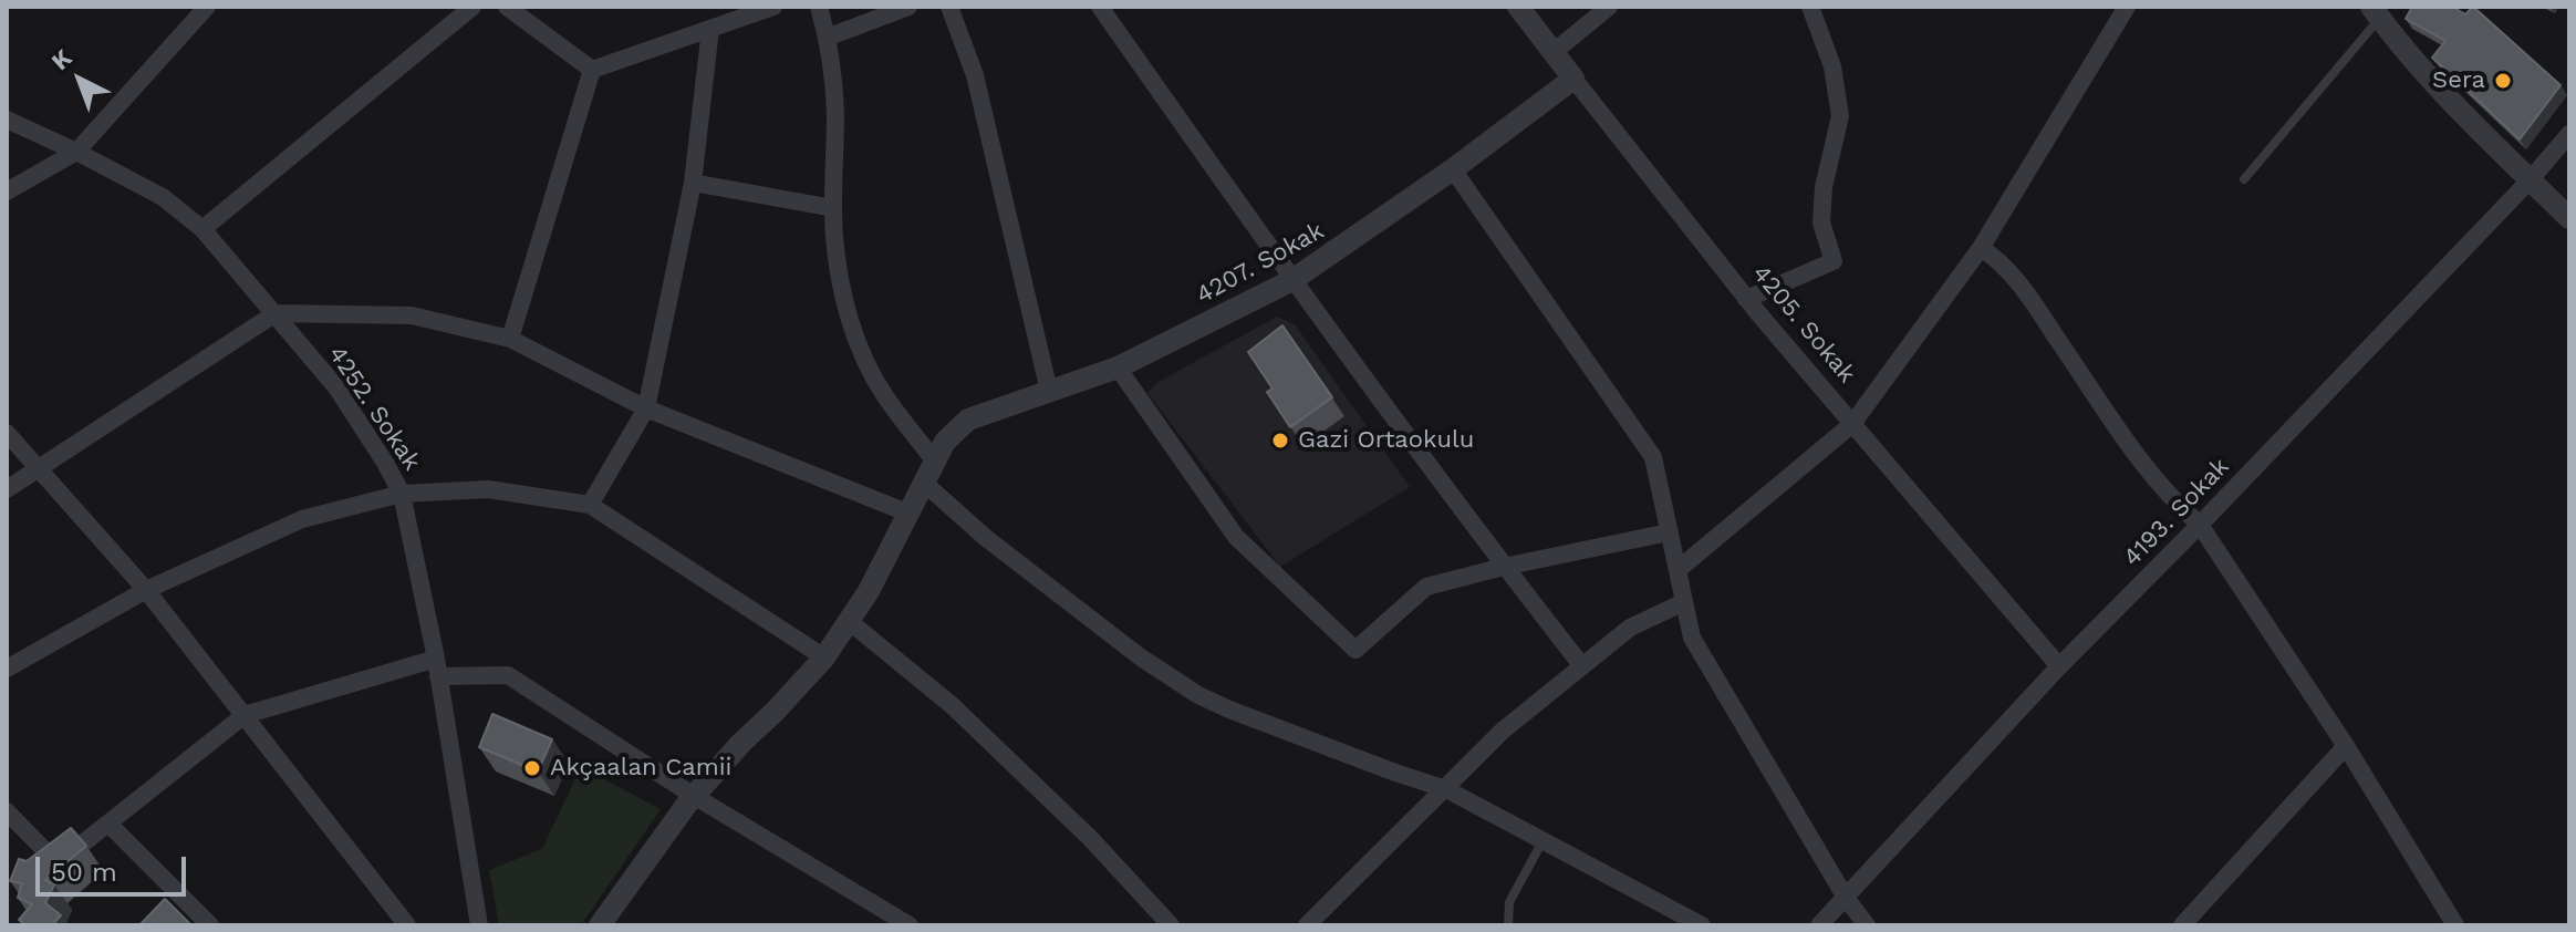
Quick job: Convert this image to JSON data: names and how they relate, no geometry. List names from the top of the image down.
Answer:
{
  "streets": {
    "street": [
      "4207. Sokak",
      "4205. Sokak",
      "4252. Sokak",
      "4193. Sokak"
    ]
  },
  "crossings": [
    ["4207. Sokak", "4205. Sokak"],
    ["4205. Sokak", "4193. Sokak"]
  ],
  "places": ["Sera", "Gazi Ortaokulu", "Akçaalan Camii"],
  "scale_bar": "50 m",
  "north": "top left"
}
